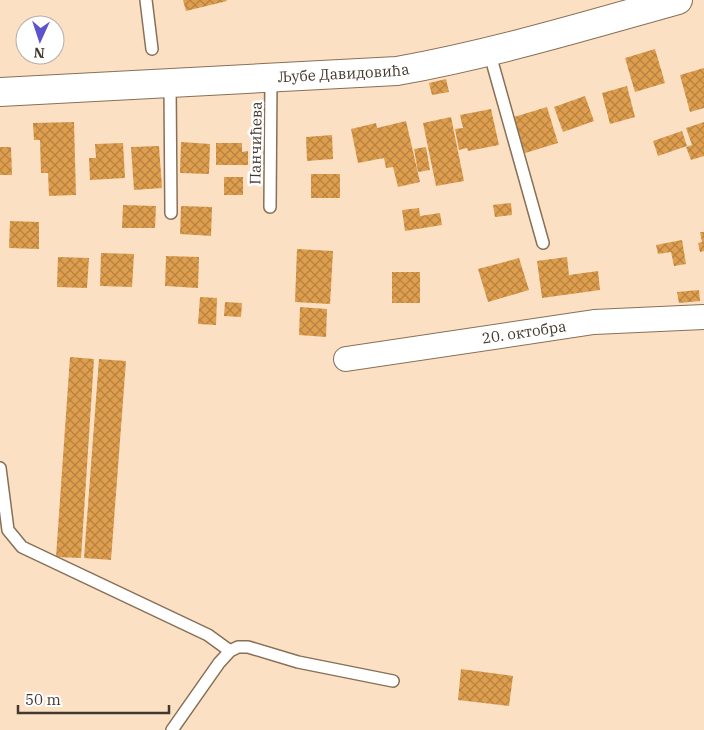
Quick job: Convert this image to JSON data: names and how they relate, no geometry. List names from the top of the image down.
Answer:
{
  "streets": {
    "main road": ["Љубе Давидовића"],
    "street": ["20. октобра"],
    "lane": ["Панчићева"]
  },
  "crossings": [
    ["Љубе Давидовића", "Панчићева"]
  ],
  "scale_bar": "50 m",
  "north": "bottom"
}
